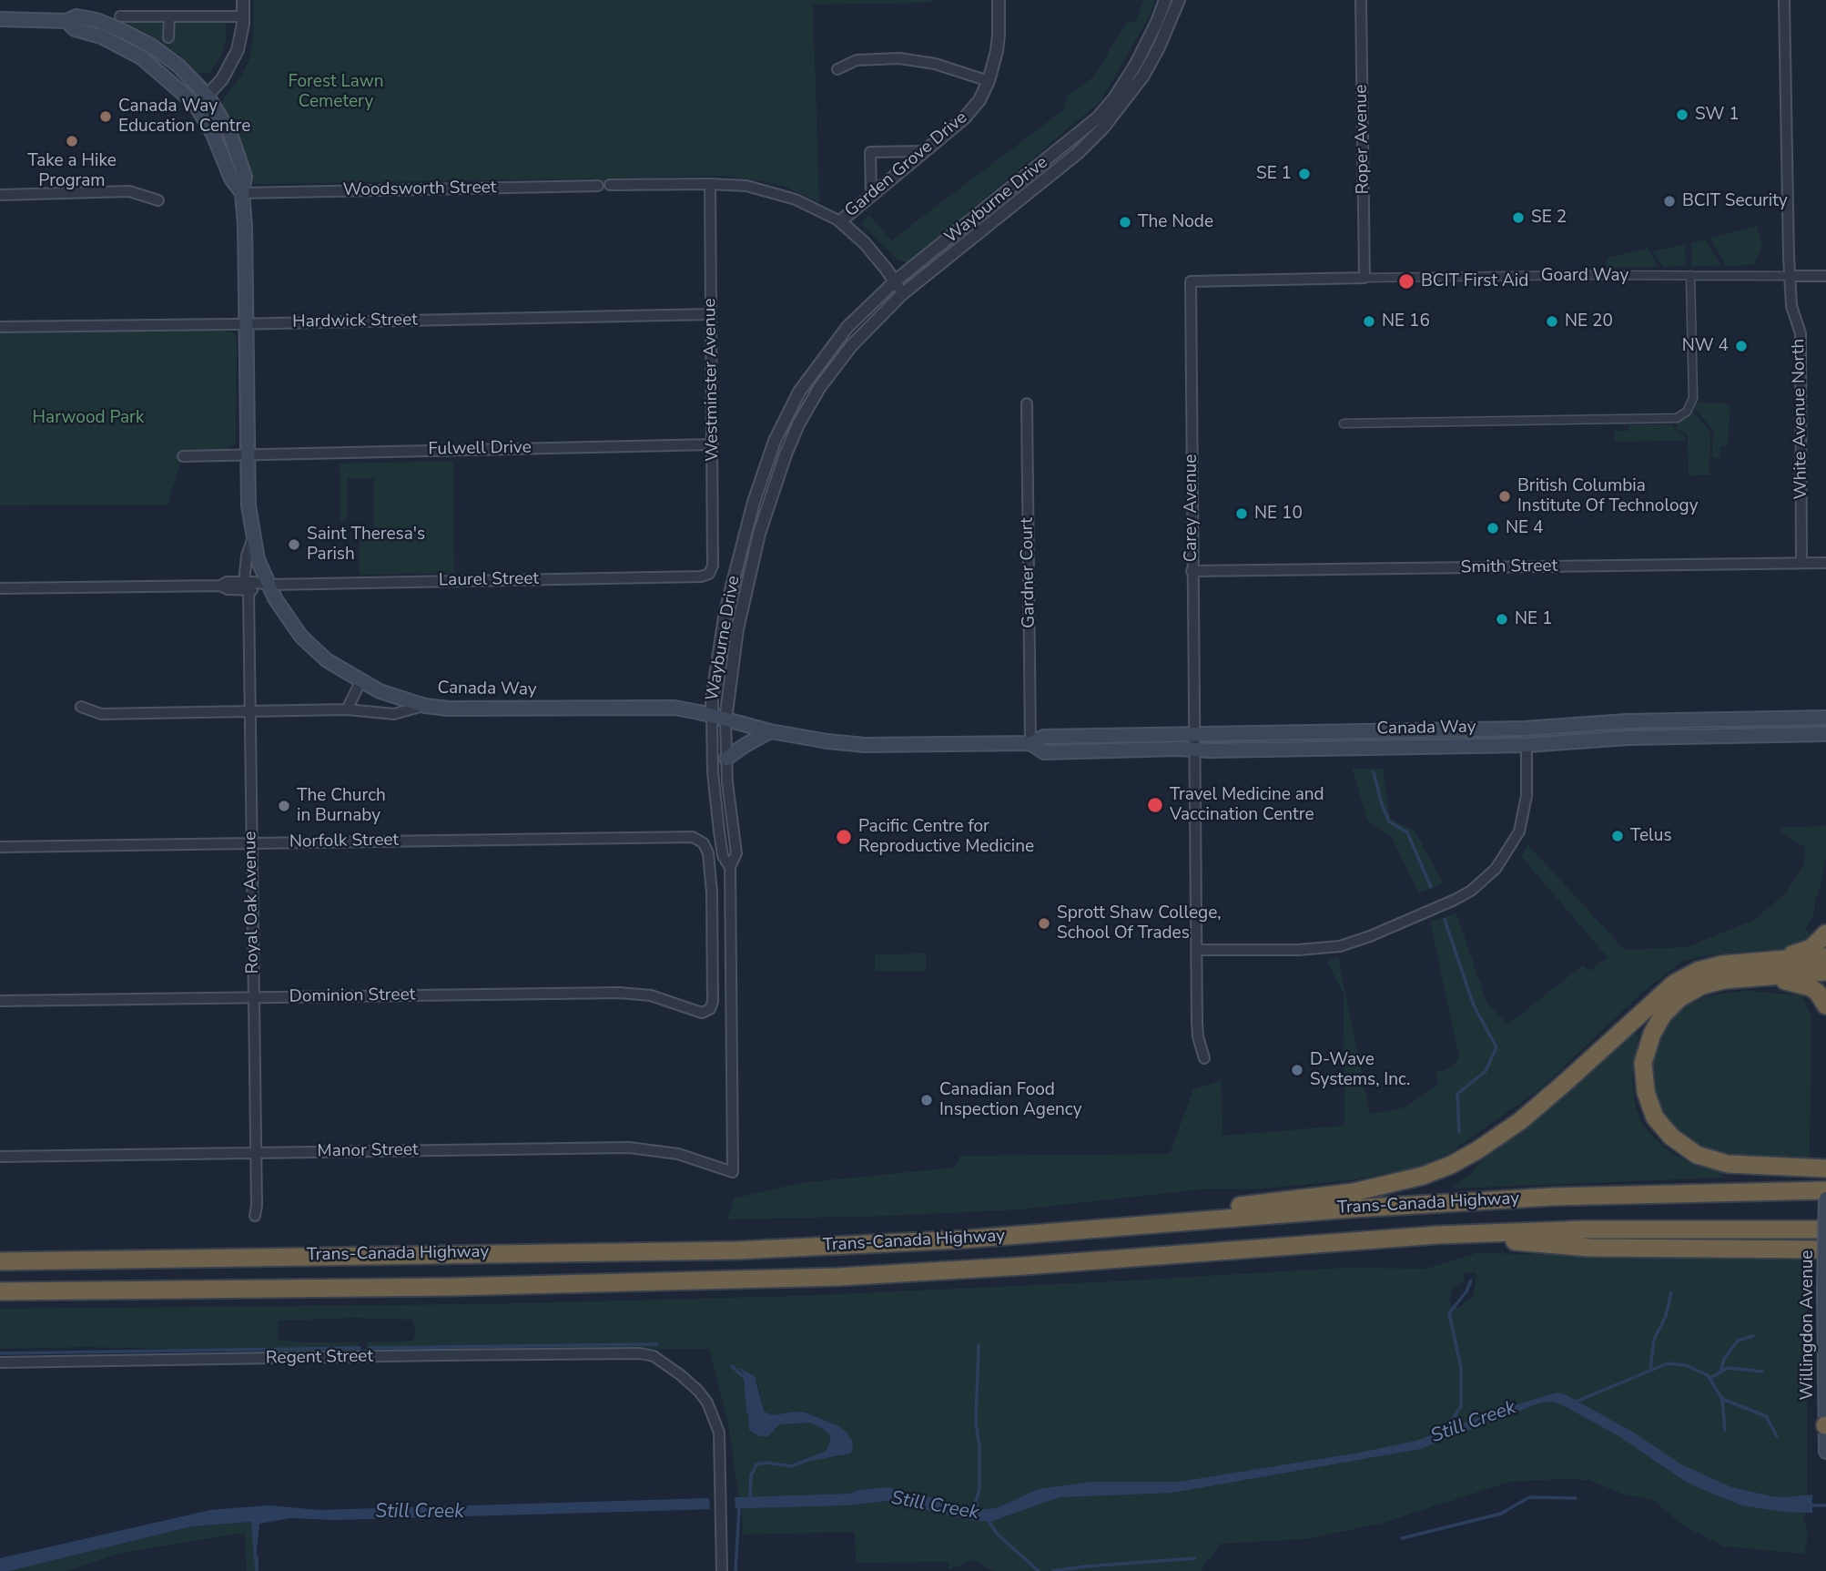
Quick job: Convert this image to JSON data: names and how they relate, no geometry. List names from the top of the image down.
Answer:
{
  "streets": {
    "highway": ["Trans-Canada Highway"],
    "main road": ["Canada Way", "Willingdon Avenue"],
    "street": [
      "Roper Avenue",
      "Garden Grove Drive",
      "Woodsworth Street",
      "Wayburne Drive",
      "Goard Way",
      "Hardwick Street",
      "Westminster Avenue",
      "White Avenue North",
      "Fulwell Drive",
      "Carey Avenue",
      "Smith Street",
      "Gardner Court",
      "Laurel Street",
      "Norfolk Street",
      "Royal Oak Avenue",
      "Dominion Street",
      "Manor Street",
      "Regent Street"
    ]
  },
  "crossings": [
    ["Roper Avenue", "Goard Way"],
    ["Woodsworth Street", "Canada Way"],
    ["Wayburne Drive", "Canada Way"],
    ["Wayburne Drive", "Manor Street"],
    ["Goard Way", "White Avenue North"],
    ["Goard Way", "Carey Avenue"],
    ["Hardwick Street", "Westminster Avenue"],
    ["Hardwick Street", "Canada Way"],
    ["Westminster Avenue", "Fulwell Drive"],
    ["Westminster Avenue", "Laurel Street"],
    ["White Avenue North", "Smith Street"],
    ["Fulwell Drive", "Canada Way"],
    ["Carey Avenue", "Smith Street"],
    ["Carey Avenue", "Canada Way"],
    ["Gardner Court", "Canada Way"],
    ["Laurel Street", "Canada Way"],
    ["Laurel Street", "Royal Oak Avenue"],
    ["Canada Way", "Royal Oak Avenue"],
    ["Norfolk Street", "Royal Oak Avenue"],
    ["Norfolk Street", "Dominion Street"],
    ["Royal Oak Avenue", "Dominion Street"],
    ["Royal Oak Avenue", "Manor Street"]
  ],
  "water": ["Still Creek"],
  "parks": ["Forest Lawn Cemetery", "Harwood Park"],
  "places": [
    "SW 1",
    "Canada Way Education Centre",
    "Take a Hike Program",
    "SE 1",
    "BCIT Security",
    "SE 2",
    "The Node",
    "BCIT First Aid",
    "NE 16",
    "NE 20",
    "NW 4",
    "British Columbia Institute Of Technology",
    "NE 10",
    "NE 4",
    "Saint Theresa's Parish",
    "NE 1",
    "Travel Medicine and Vaccination Centre",
    "The Church in Burnaby",
    "Telus",
    "Pacific Centre for Reproductive Medicine",
    "Sprott Shaw College, School Of Trades",
    "D-Wave Systems, Inc.",
    "Canadian Food Inspection Agency"
  ]
}
